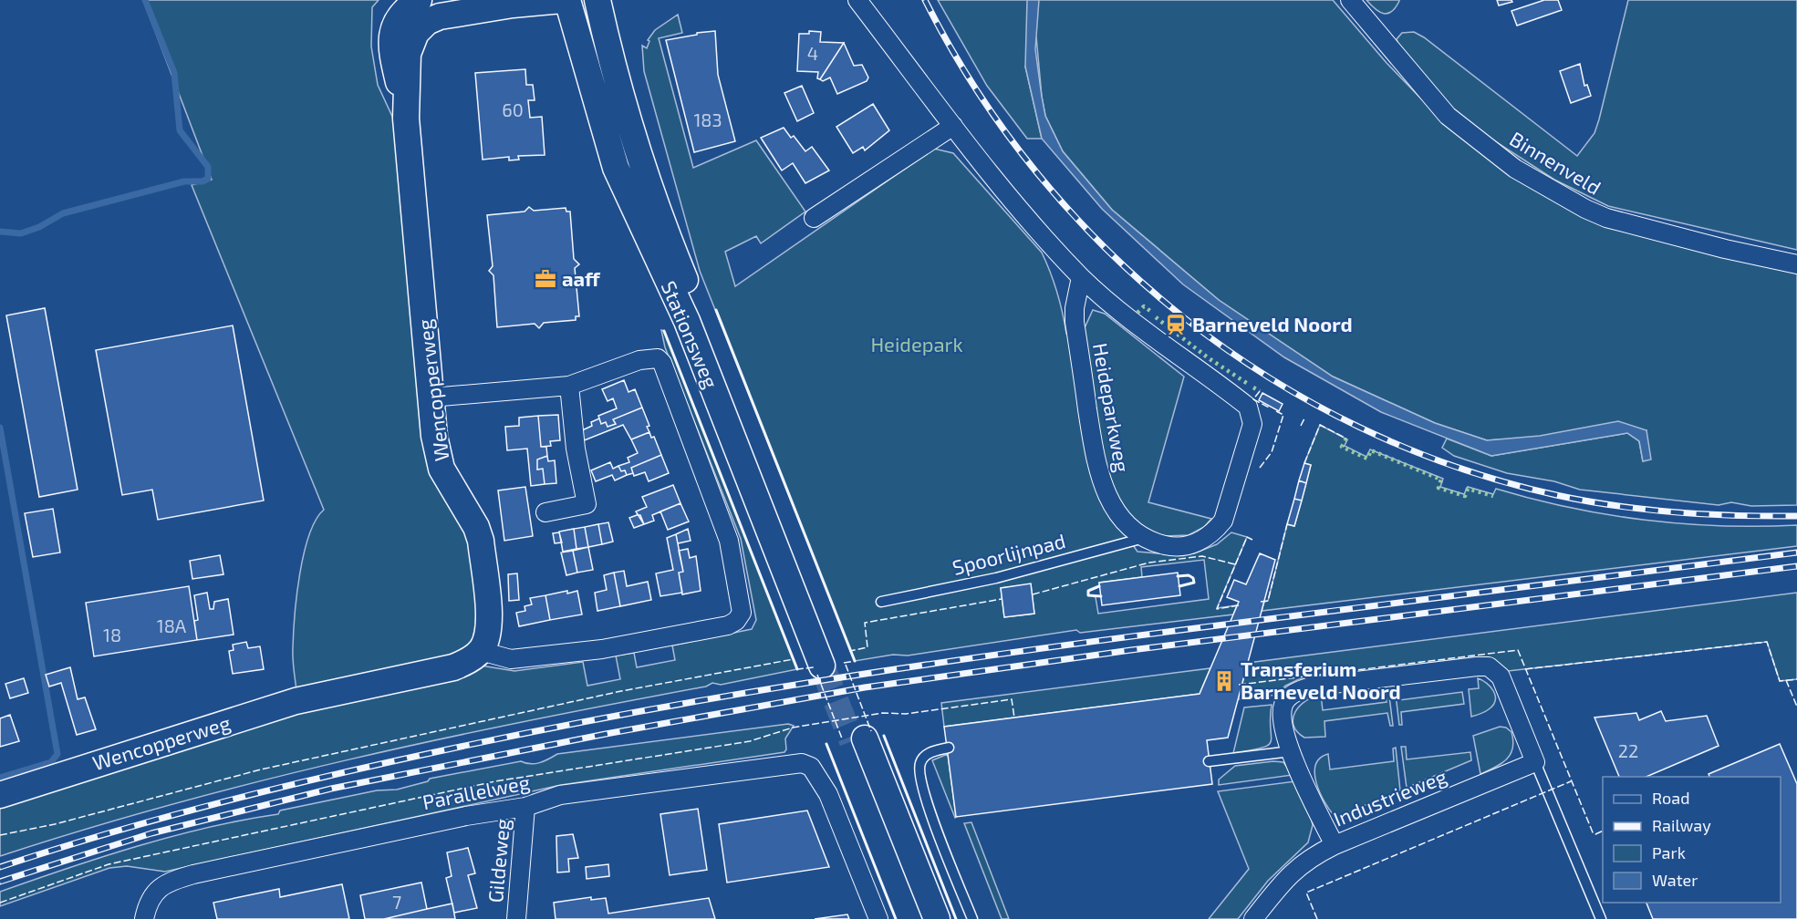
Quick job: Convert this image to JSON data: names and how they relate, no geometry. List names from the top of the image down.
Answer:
{
  "streets": {
    "main road": ["Stationsweg", "Wencopperweg"],
    "street": [
      "Binnenveld",
      "Heideparkweg",
      "Parallelweg",
      "Industrieweg",
      "Gildeweg"
    ],
    "lane": ["Spoorlijnpad"]
  },
  "crossings": [
    ["Stationsweg", "Wencopperweg"],
    ["Heideparkweg", "Spoorlijnpad"],
    ["Parallelweg", "Gildeweg"]
  ],
  "parks": ["Heidepark"],
  "places": {
    "office": ["aaff"],
    "station": ["Barneveld Noord"],
    "building": ["Transferium Barneveld Noord"]
  },
  "house_numbers": [
    "4",
    "60",
    "183",
    "18A",
    "18",
    "22",
    "7"
  ],
  "legend": [
    "Road",
    "Railway",
    "Park",
    "Water"
  ]
}
